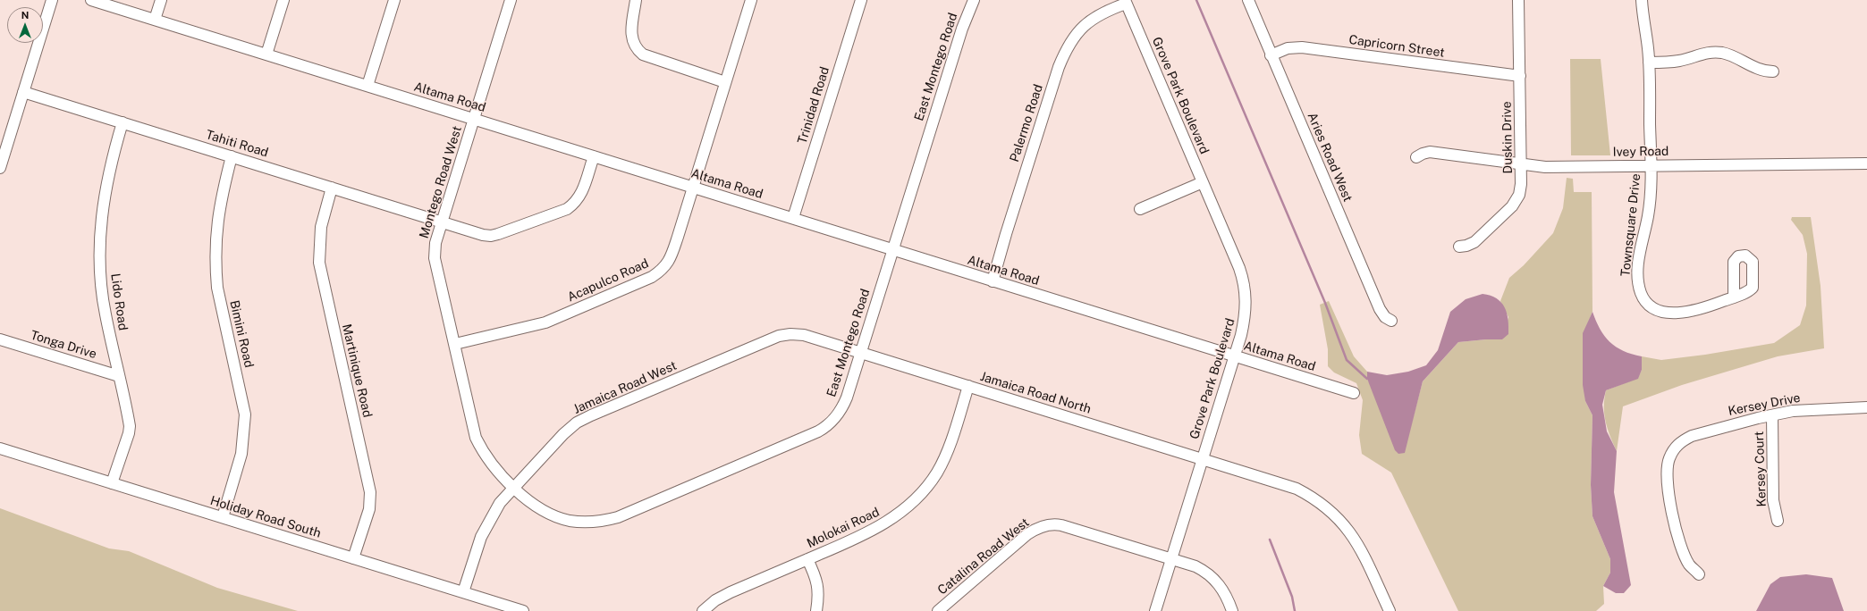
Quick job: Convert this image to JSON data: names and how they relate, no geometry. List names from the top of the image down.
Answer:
{
  "streets": {
    "street": [
      "Capricorn Street",
      "East Montego Road",
      "Grove Park Boulevard",
      "Altama Road",
      "Trinidad Road",
      "Palermo Road",
      "Duskin Drive",
      "Tahiti Road",
      "Ivey Road",
      "Aries Road West",
      "Montego Road West",
      "Townsquare Drive",
      "Acapulco Road",
      "Lido Road",
      "Bimini Road",
      "Tonga Drive",
      "Martinique Road",
      "Jamaica Road West",
      "Jamaica Road North",
      "Kersey Drive",
      "Kersey Court",
      "Holiday Road South",
      "Molokai Road",
      "Catalina Road West"
    ]
  },
  "crossings": [
    ["Capricorn Street", "Duskin Drive"],
    ["Capricorn Street", "Aries Road West"],
    ["East Montego Road", "Altama Road"],
    ["East Montego Road", "Montego Road West"],
    ["East Montego Road", "Jamaica Road West"],
    ["East Montego Road", "Jamaica Road North"],
    ["Grove Park Boulevard", "Altama Road"],
    ["Grove Park Boulevard", "Palermo Road"],
    ["Grove Park Boulevard", "Jamaica Road North"],
    ["Grove Park Boulevard", "Catalina Road West"],
    ["Altama Road", "Trinidad Road"],
    ["Altama Road", "Palermo Road"],
    ["Altama Road", "Tahiti Road"],
    ["Altama Road", "Montego Road West"],
    ["Altama Road", "Acapulco Road"],
    ["Duskin Drive", "Ivey Road"],
    ["Tahiti Road", "Montego Road West"],
    ["Tahiti Road", "Lido Road"],
    ["Tahiti Road", "Bimini Road"],
    ["Tahiti Road", "Martinique Road"],
    ["Ivey Road", "Townsquare Drive"],
    ["Montego Road West", "Acapulco Road"],
    ["Montego Road West", "Jamaica Road West"],
    ["Lido Road", "Tonga Drive"],
    ["Lido Road", "Holiday Road South"],
    ["Bimini Road", "Holiday Road South"],
    ["Martinique Road", "Holiday Road South"],
    ["Jamaica Road West", "Jamaica Road North"],
    ["Jamaica Road West", "Holiday Road South"],
    ["Jamaica Road North", "Molokai Road"],
    ["Kersey Drive", "Kersey Court"]
  ],
  "north": "top"
}
